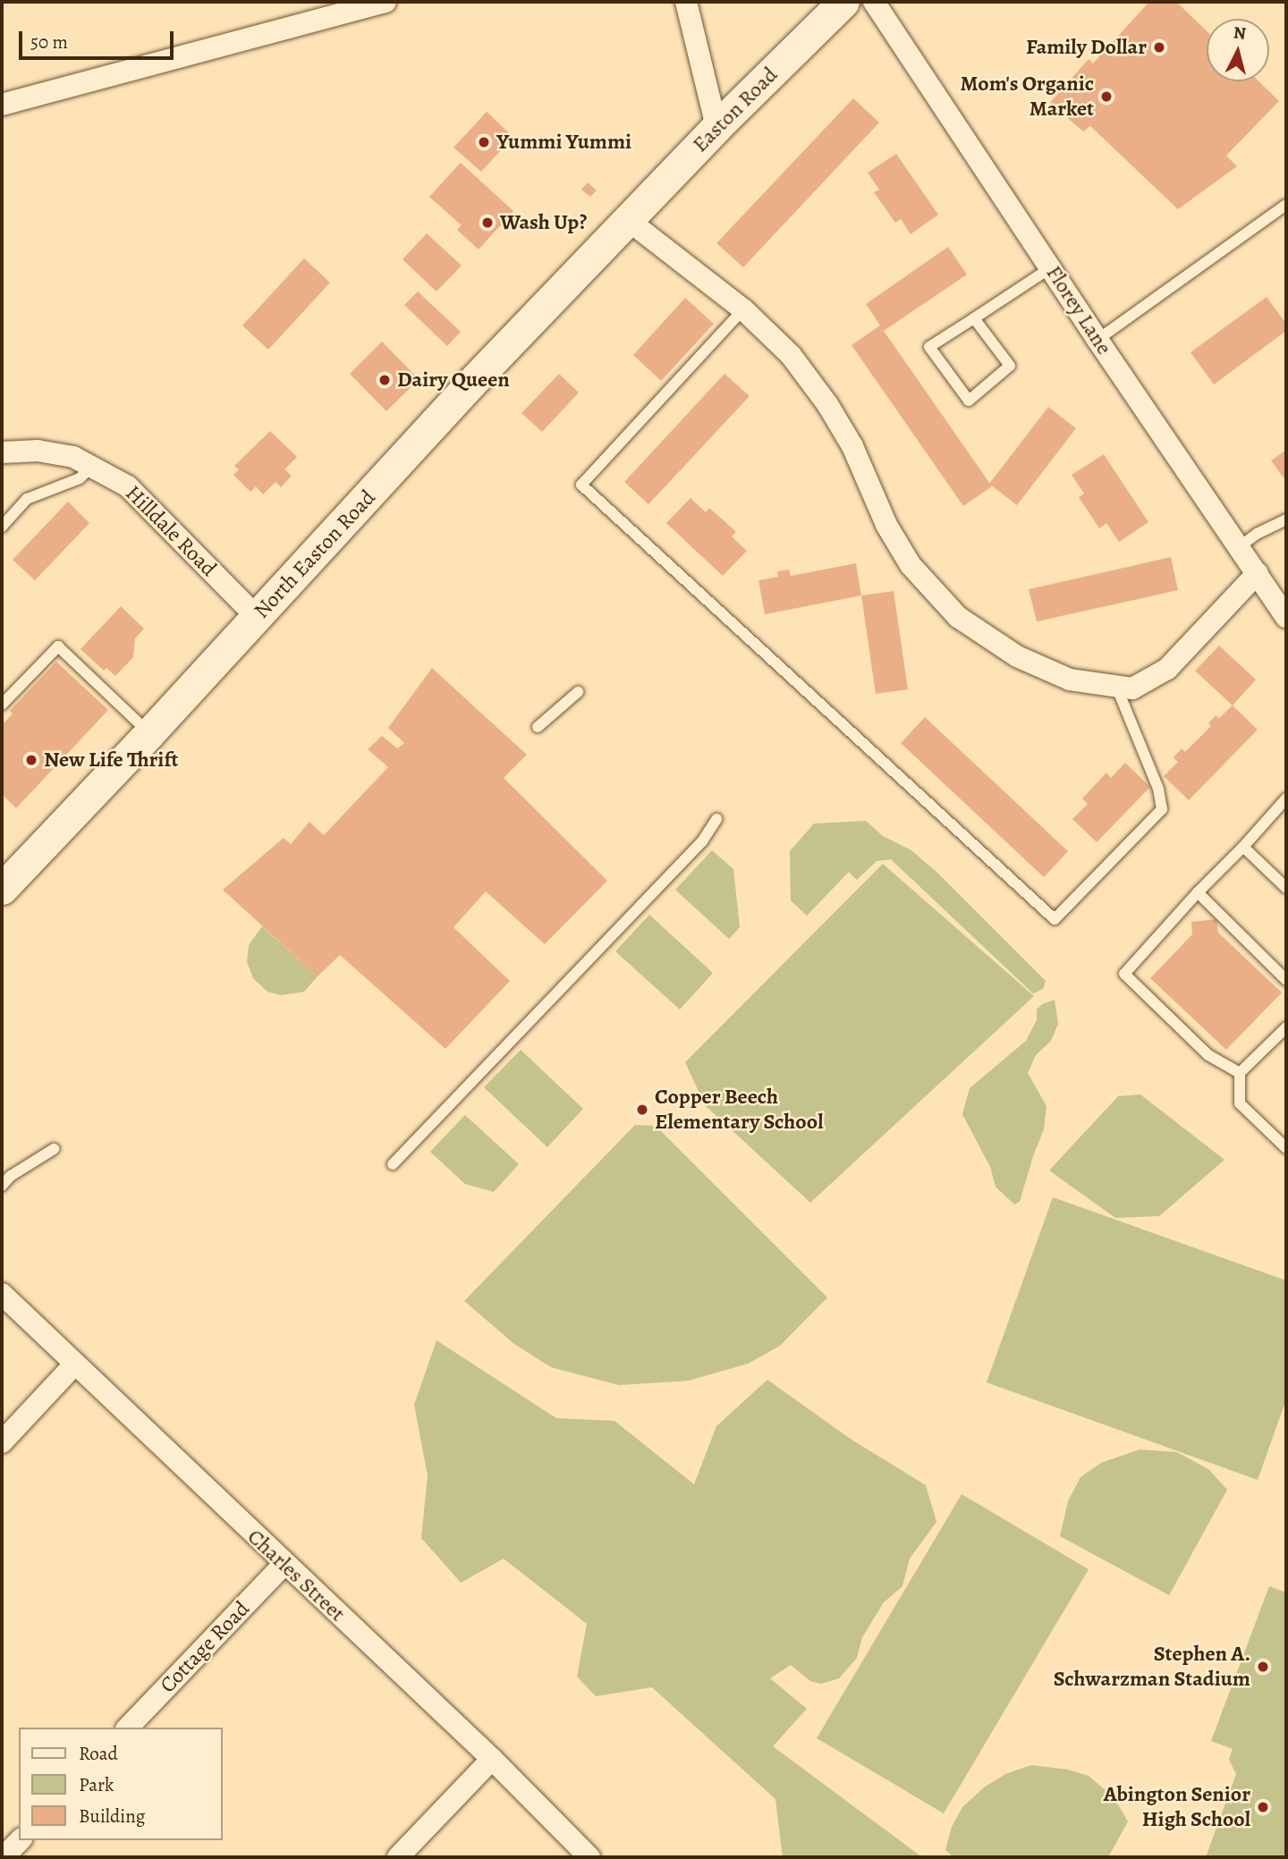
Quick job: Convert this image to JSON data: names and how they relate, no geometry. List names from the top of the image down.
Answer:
{
  "streets": {
    "main road": ["Easton Road", "North Easton Road"],
    "street": [
      "Florey Lane",
      "Hilldale Road",
      "Charles Street",
      "Cottage Road"
    ]
  },
  "crossings": [
    ["Easton Road", "North Easton Road"],
    ["Hilldale Road", "North Easton Road"],
    ["Charles Street", "Cottage Road"]
  ],
  "places": [
    "Family Dollar",
    "Mom's Organic Market",
    "Yummi Yummi",
    "Wash Up?",
    "Dairy Queen",
    "New Life Thrift",
    "Copper Beech Elementary School",
    "Stephen A. Schwarzman Stadium",
    "Abington Senior High School"
  ],
  "legend": ["Road", "Park", "Building"],
  "scale_bar": "50 m",
  "north": "top"
}
